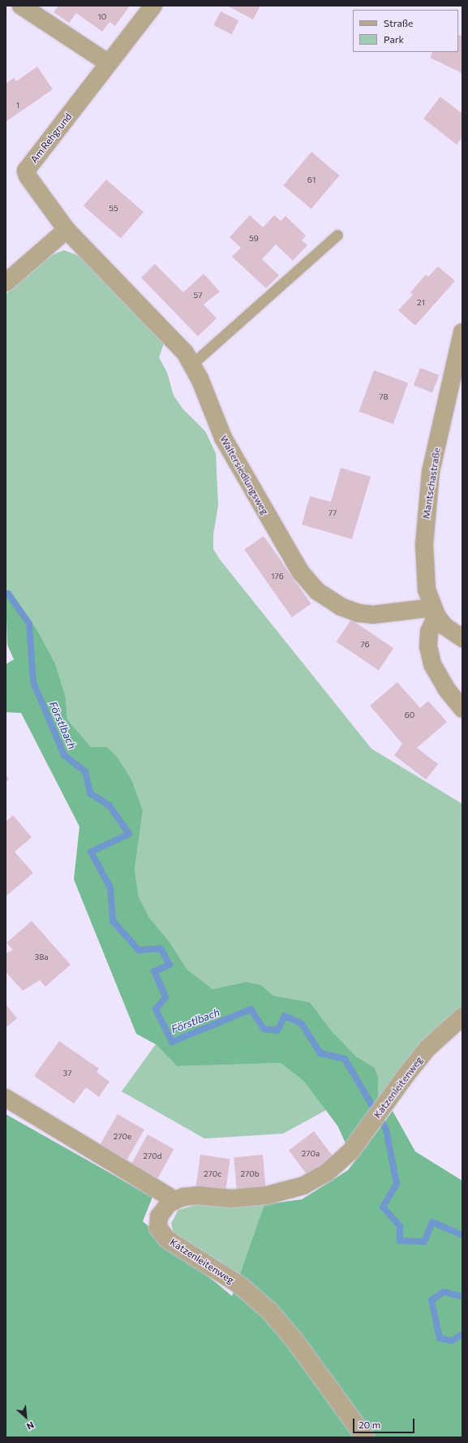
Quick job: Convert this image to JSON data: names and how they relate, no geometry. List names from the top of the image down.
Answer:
{
  "streets": {
    "street": [
      "Am Rehgrund",
      "Waltersiedlungsweg",
      "Mantschastraße",
      "Katzenleitenweg"
    ]
  },
  "crossings": [
    ["Am Rehgrund", "Waltersiedlungsweg"],
    ["Waltersiedlungsweg", "Mantschastraße"]
  ],
  "water": ["Förstlbach"],
  "house_numbers": [
    "10",
    "1",
    "61",
    "55",
    "59",
    "57",
    "21",
    "78",
    "77",
    "176",
    "76",
    "60",
    "38a",
    "37",
    "270e",
    "270a",
    "270d",
    "270c",
    "270b"
  ],
  "legend": ["Straße", "Park"],
  "scale_bar": "20 m",
  "north": "bottom right"
}
